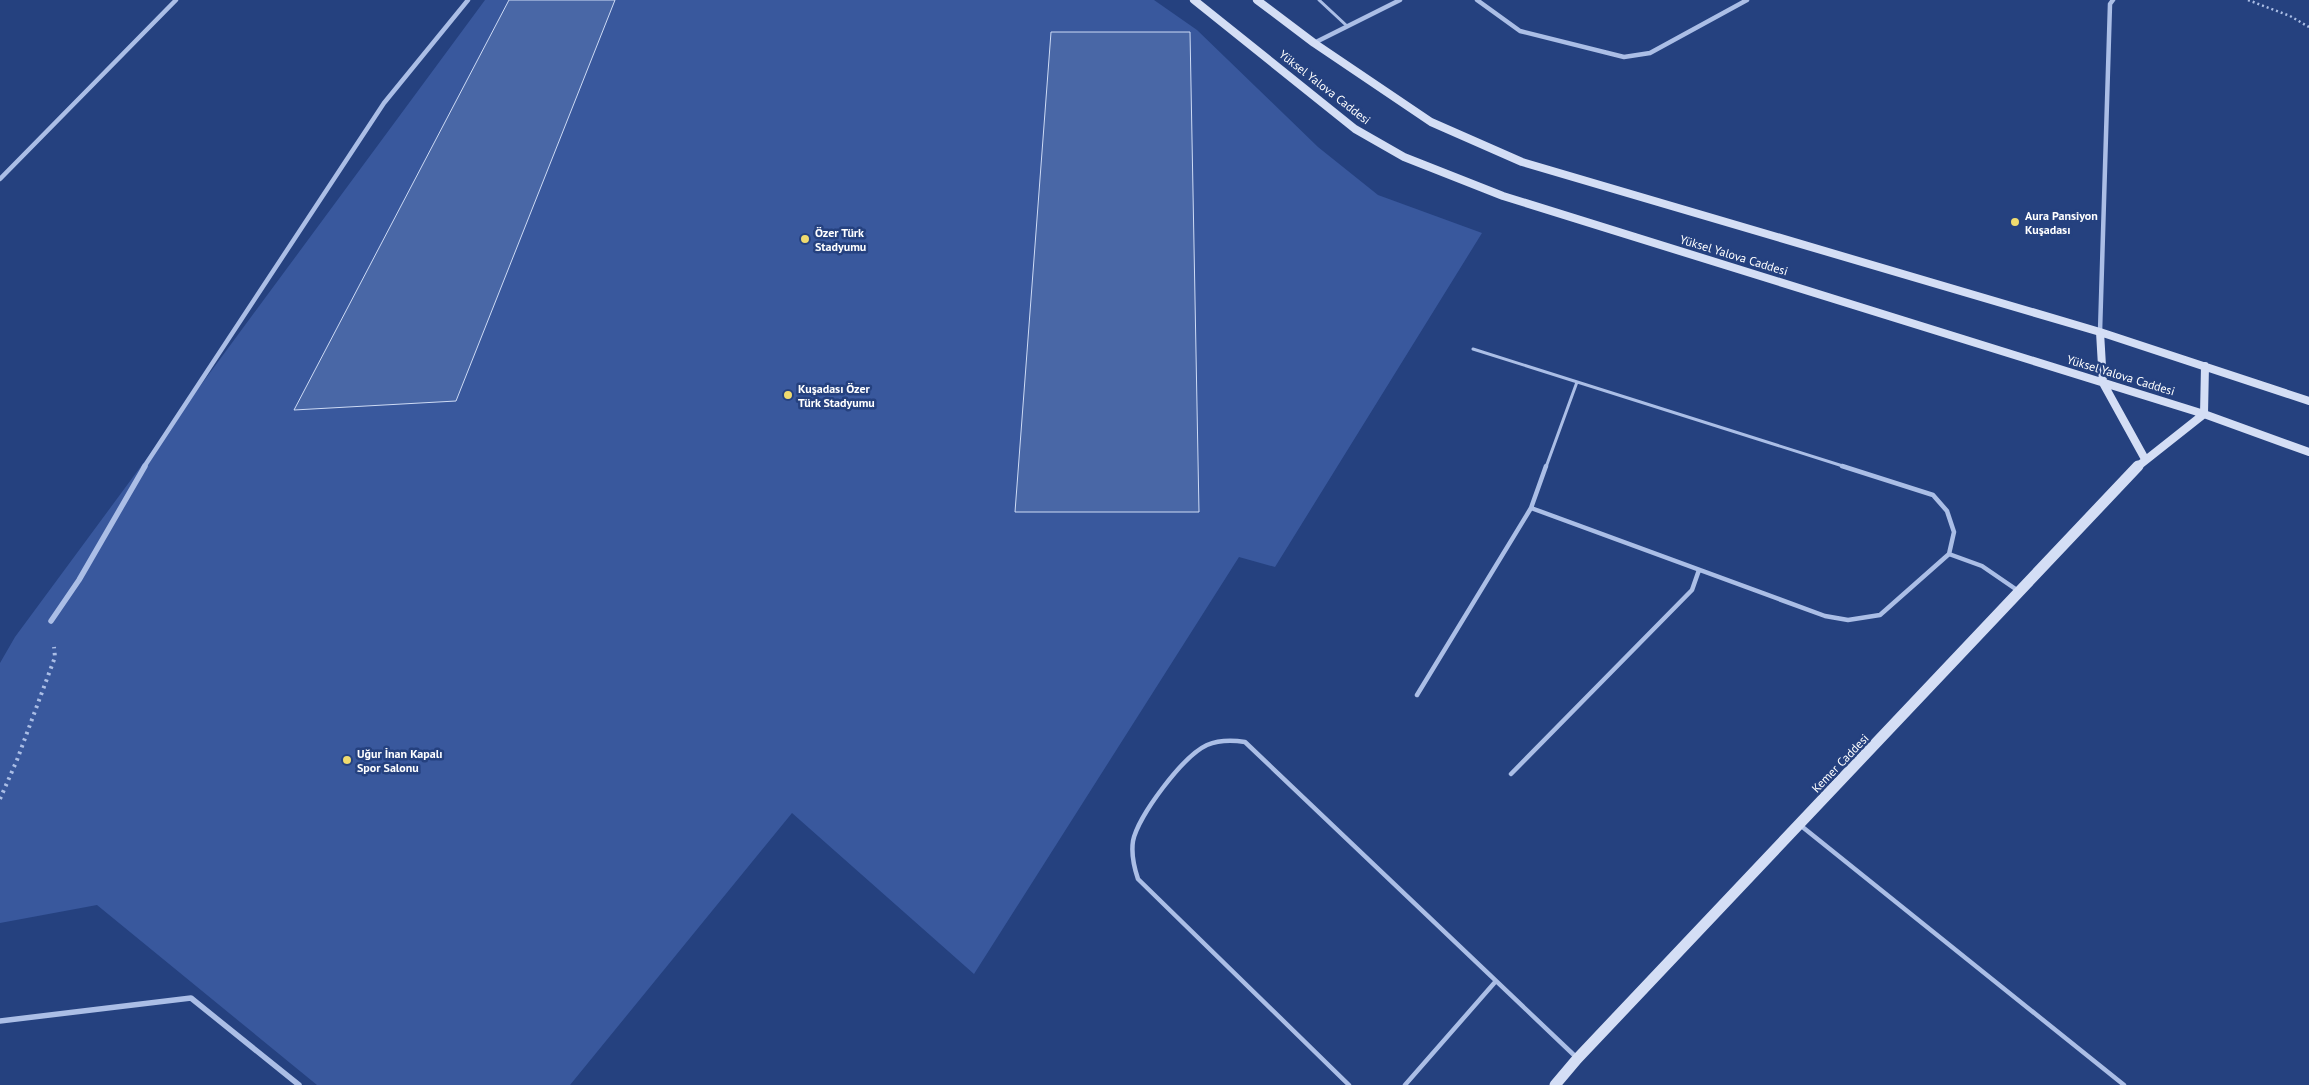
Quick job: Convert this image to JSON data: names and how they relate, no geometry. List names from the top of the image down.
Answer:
{
  "streets": {
    "main road": ["Yüksel Yalova Caddesi", "Kemer Caddesi"]
  },
  "crossings": [
    ["Yüksel Yalova Caddesi", "Kemer Caddesi"]
  ],
  "places": [
    "Aura Pansiyon Kuşadası",
    "Özer Türk Stadyumu",
    "Kuşadası Özer Türk Stadyumu",
    "Uğur İnan Kapalı Spor Salonu"
  ]
}
